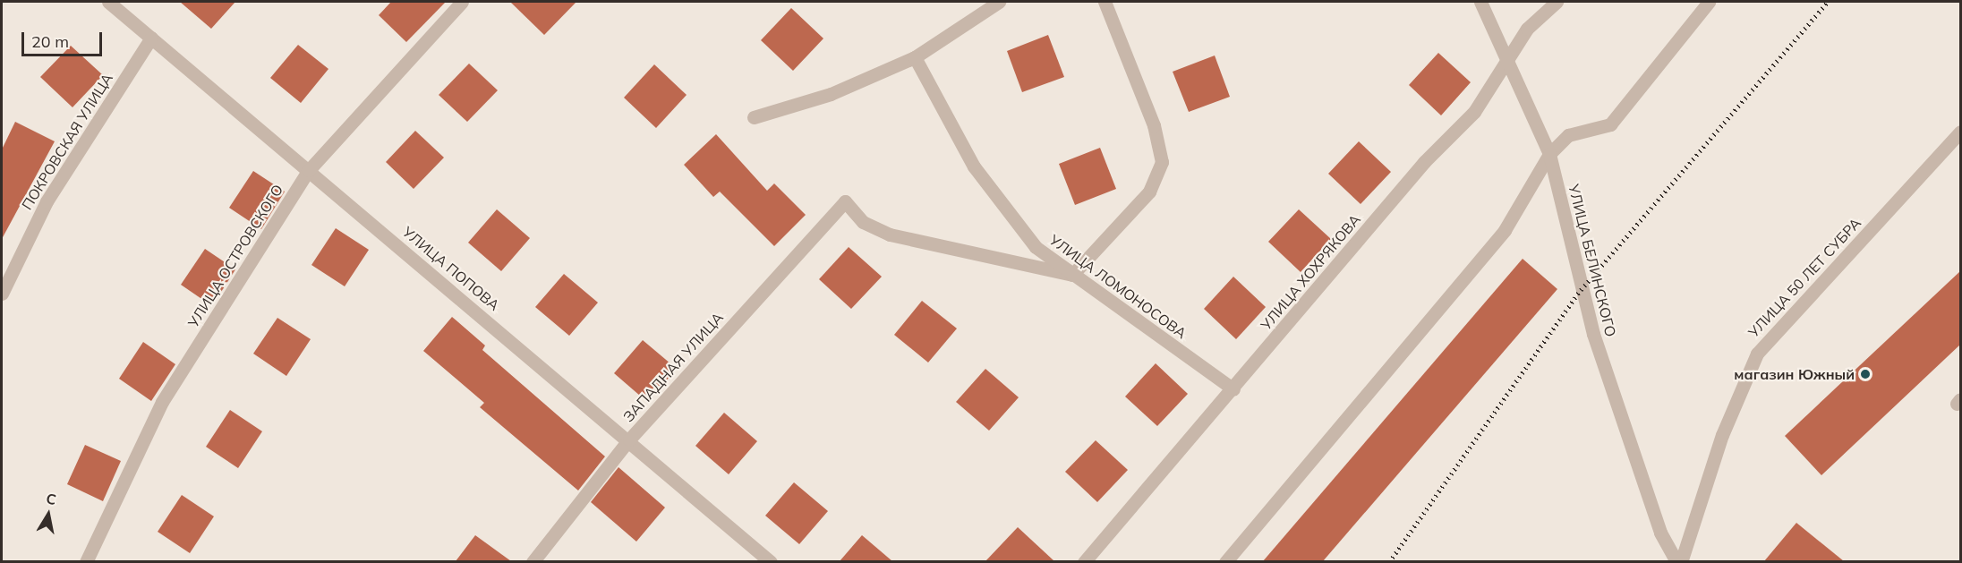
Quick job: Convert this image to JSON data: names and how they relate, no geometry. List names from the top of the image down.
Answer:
{
  "streets": {
    "street": [
      "ПОКРОВCКАЯ УЛИЦА",
      "УЛИЦА ОСТРОВСКОГО",
      "УЛИЦА БЕЛИНСКОГО",
      "УЛИЦА ПОПОВА",
      "УЛИЦА ХОХРЯКОВА",
      "УЛИЦА 50 ЛЕТ СУБРА",
      "УЛИЦА ЛОМОНОСОВА",
      "ЗАПАДНАЯ УЛИЦА"
    ]
  },
  "crossings": [
    ["ПОКРОВCКАЯ УЛИЦА", "УЛИЦА ПОПОВА"],
    ["УЛИЦА ОСТРОВСКОГО", "УЛИЦА ПОПОВА"],
    ["УЛИЦА БЕЛИНСКОГО", "УЛИЦА ХОХРЯКОВА"],
    ["УЛИЦА ПОПОВА", "ЗАПАДНАЯ УЛИЦА"],
    ["УЛИЦА ХОХРЯКОВА", "УЛИЦА ЛОМОНОСОВА"],
    ["УЛИЦА ЛОМОНОСОВА", "ЗАПАДНАЯ УЛИЦА"]
  ],
  "places": ["магазин Южный"],
  "scale_bar": "20 m",
  "north": "top"
}
